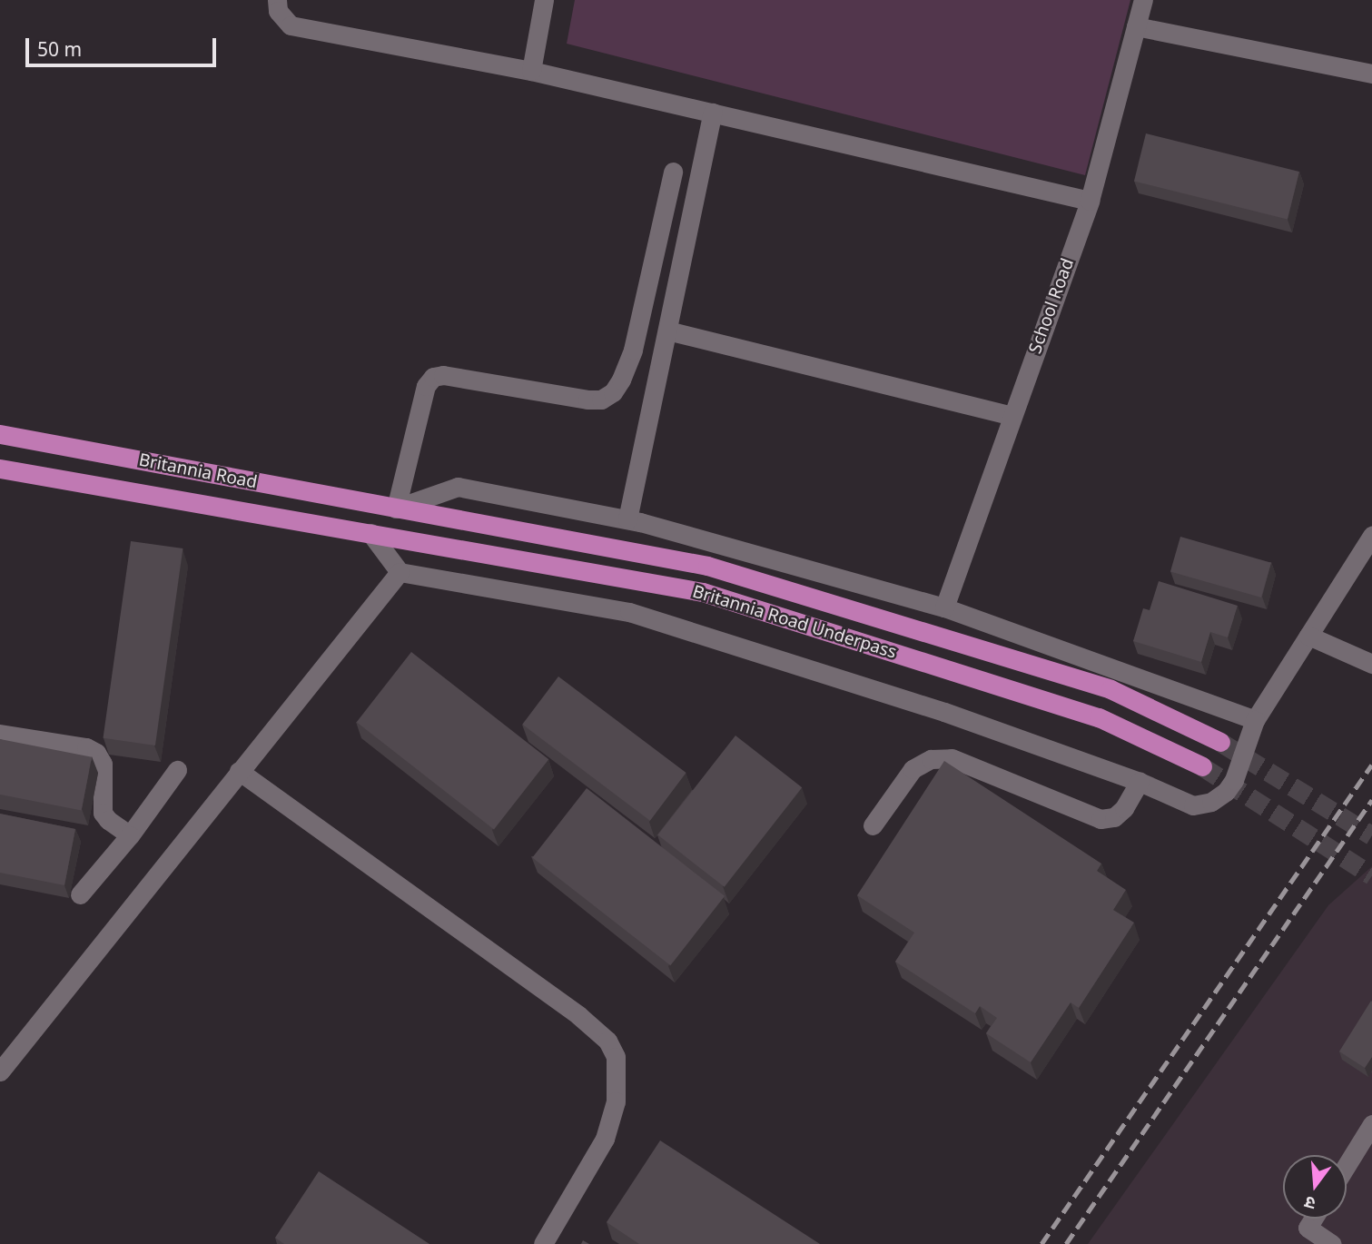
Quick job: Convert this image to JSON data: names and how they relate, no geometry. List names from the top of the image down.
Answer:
{
  "streets": {
    "main road": ["Britannia Road", "Britannia Road Underpass"],
    "street": ["School Road"]
  },
  "crossings": [
    ["Britannia Road", "Britannia Road Underpass"]
  ],
  "scale_bar": "50 m",
  "north": "bottom"
}
